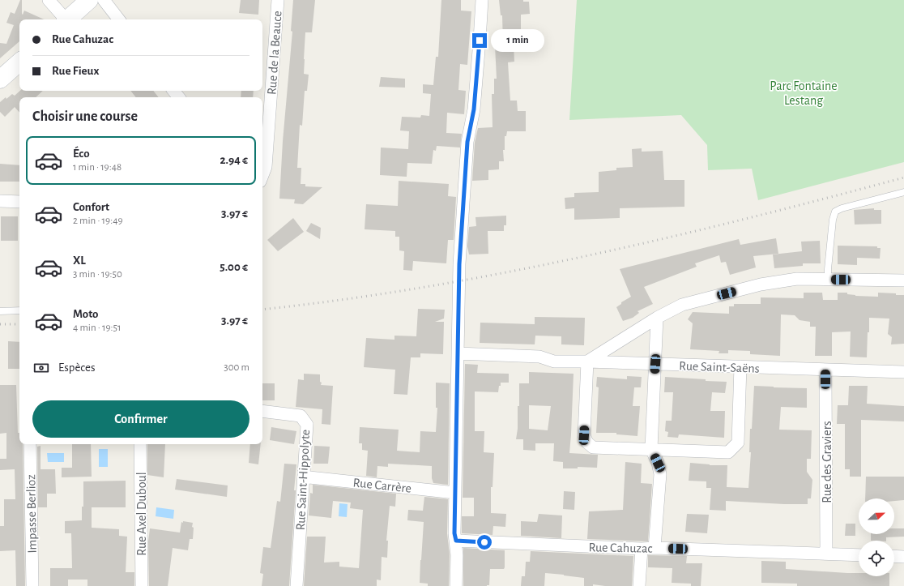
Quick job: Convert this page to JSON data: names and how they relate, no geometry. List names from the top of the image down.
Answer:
{
  "streets": {
    "street": [
      "Rue de la Beauce",
      "Rue Saint-Saëns",
      "Rue des Graviers",
      "Rue Saint-Hippolyte",
      "Rue Carrère",
      "Impasse Berlioz",
      "Rue Axel Duboul",
      "Rue Cahuzac"
    ]
  },
  "crossings": [
    ["Rue Saint-Saëns", "Rue des Graviers"],
    ["Rue des Graviers", "Rue Cahuzac"]
  ],
  "parks": ["Parc Fontaine Lestang"],
  "north": "right",
  "page": {
    "banner": ["Rue Cahuzac", "Rue Fieux"],
    "bubble": "1 min",
    "heading": "Choisir une course",
    "list": [
      {
        "name": "Éco",
        "note": "1 min · 19:48",
        "value": "2.94 €"
      },
      {
        "name": "Confort",
        "note": "2 min · 19:49",
        "value": "3.97 €"
      },
      {
        "name": "XL",
        "note": "3 min · 19:50",
        "value": "5.00 €"
      },
      {
        "name": "Moto",
        "note": "4 min · 19:51",
        "value": "3.97 €"
      }
    ],
    "pay": ["Espèces", "300 m"],
    "buttons": "Confirmer"
  }
}
